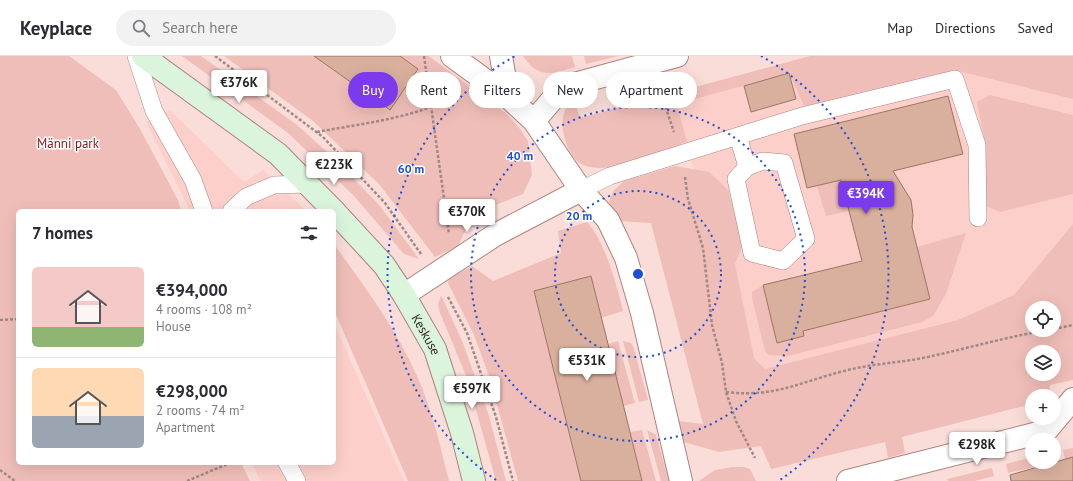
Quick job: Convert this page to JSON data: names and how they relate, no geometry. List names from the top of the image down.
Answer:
{
  "streets": {
    "street": ["Keskuse"]
  },
  "parks": ["Männi park"],
  "page": {
    "header": "Keyplace",
    "search": "Search here",
    "nav": ["Map", "Directions", "Saved"],
    "price": [
      "€376K",
      "€223K",
      "€394K",
      "€370K",
      "€531K",
      "€597K",
      "€298K"
    ],
    "chip": [
      "Buy",
      "Rent",
      "Filters",
      "New",
      "Apartment"
    ],
    "heading": "7 homes",
    "list": [
      {
        "name": "€394,000",
        "note": "4 rooms · 108 m² · House"
      },
      {
        "name": "€298,000",
        "note": "2 rooms · 74 m² · Apartment"
      }
    ],
    "map_buttons": ["+", "−"]
  },
  "rings": ["40 m", "60 m", "20 m"]
}
